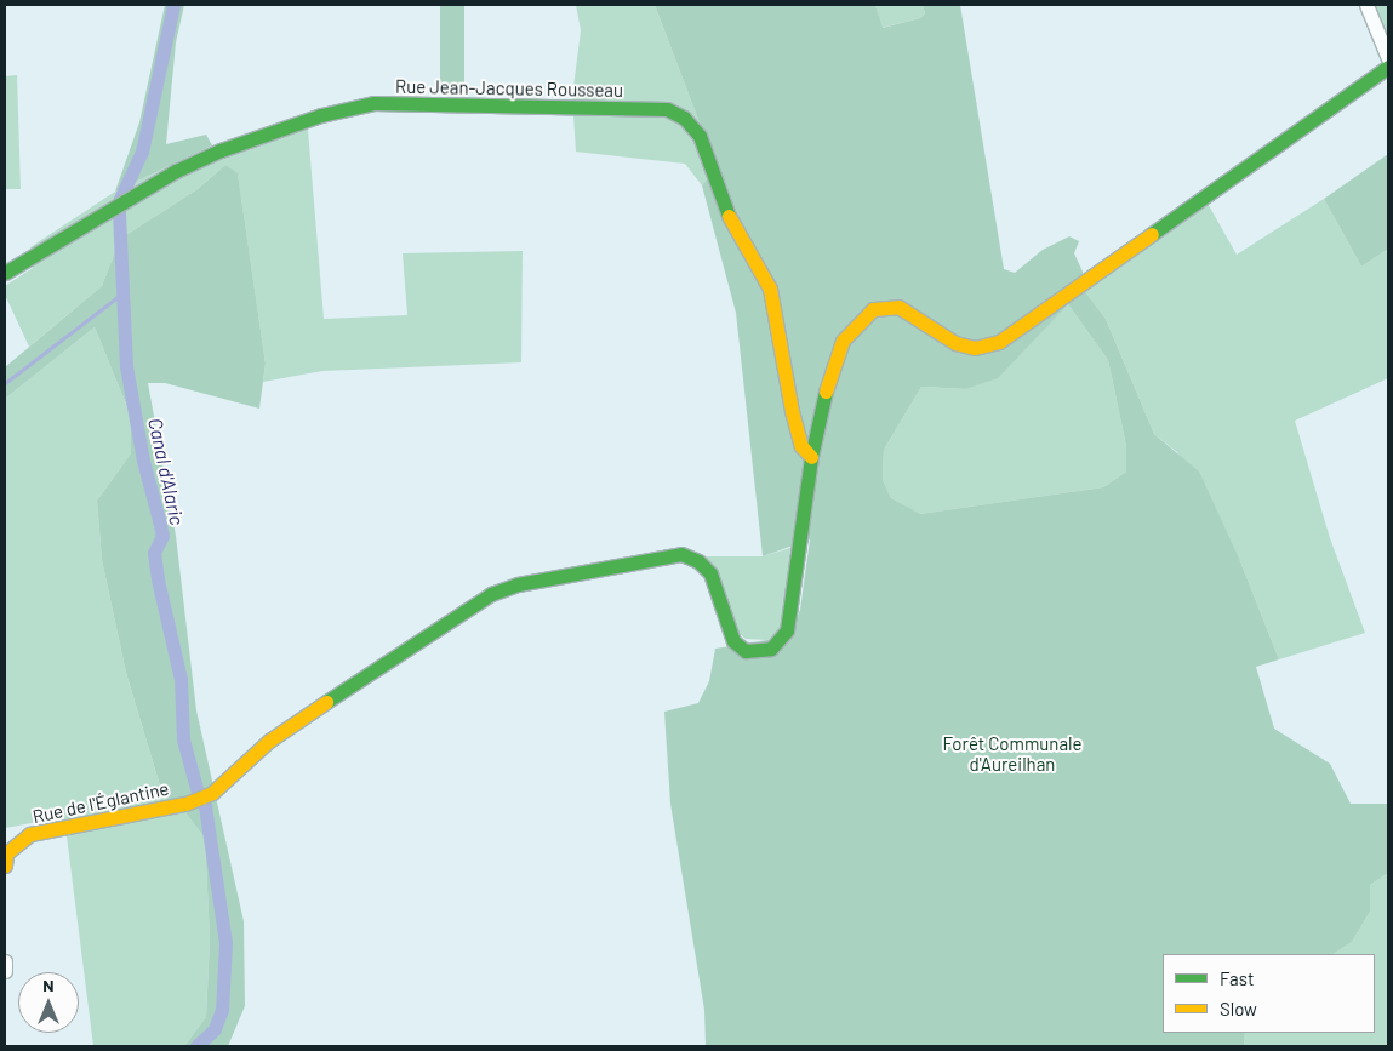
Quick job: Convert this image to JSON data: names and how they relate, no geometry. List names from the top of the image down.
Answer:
{
  "streets": {
    "street": ["Rue Jean-Jacques Rousseau", "Rue de l'Églantine"]
  },
  "crossings": [
    ["Rue Jean-Jacques Rousseau", "Rue de l'Églantine"]
  ],
  "water": ["Canal d'Alaric"],
  "parks": ["Forêt Communale d'Aureilhan"],
  "legend": ["Fast", "Slow"],
  "north": "top"
}
